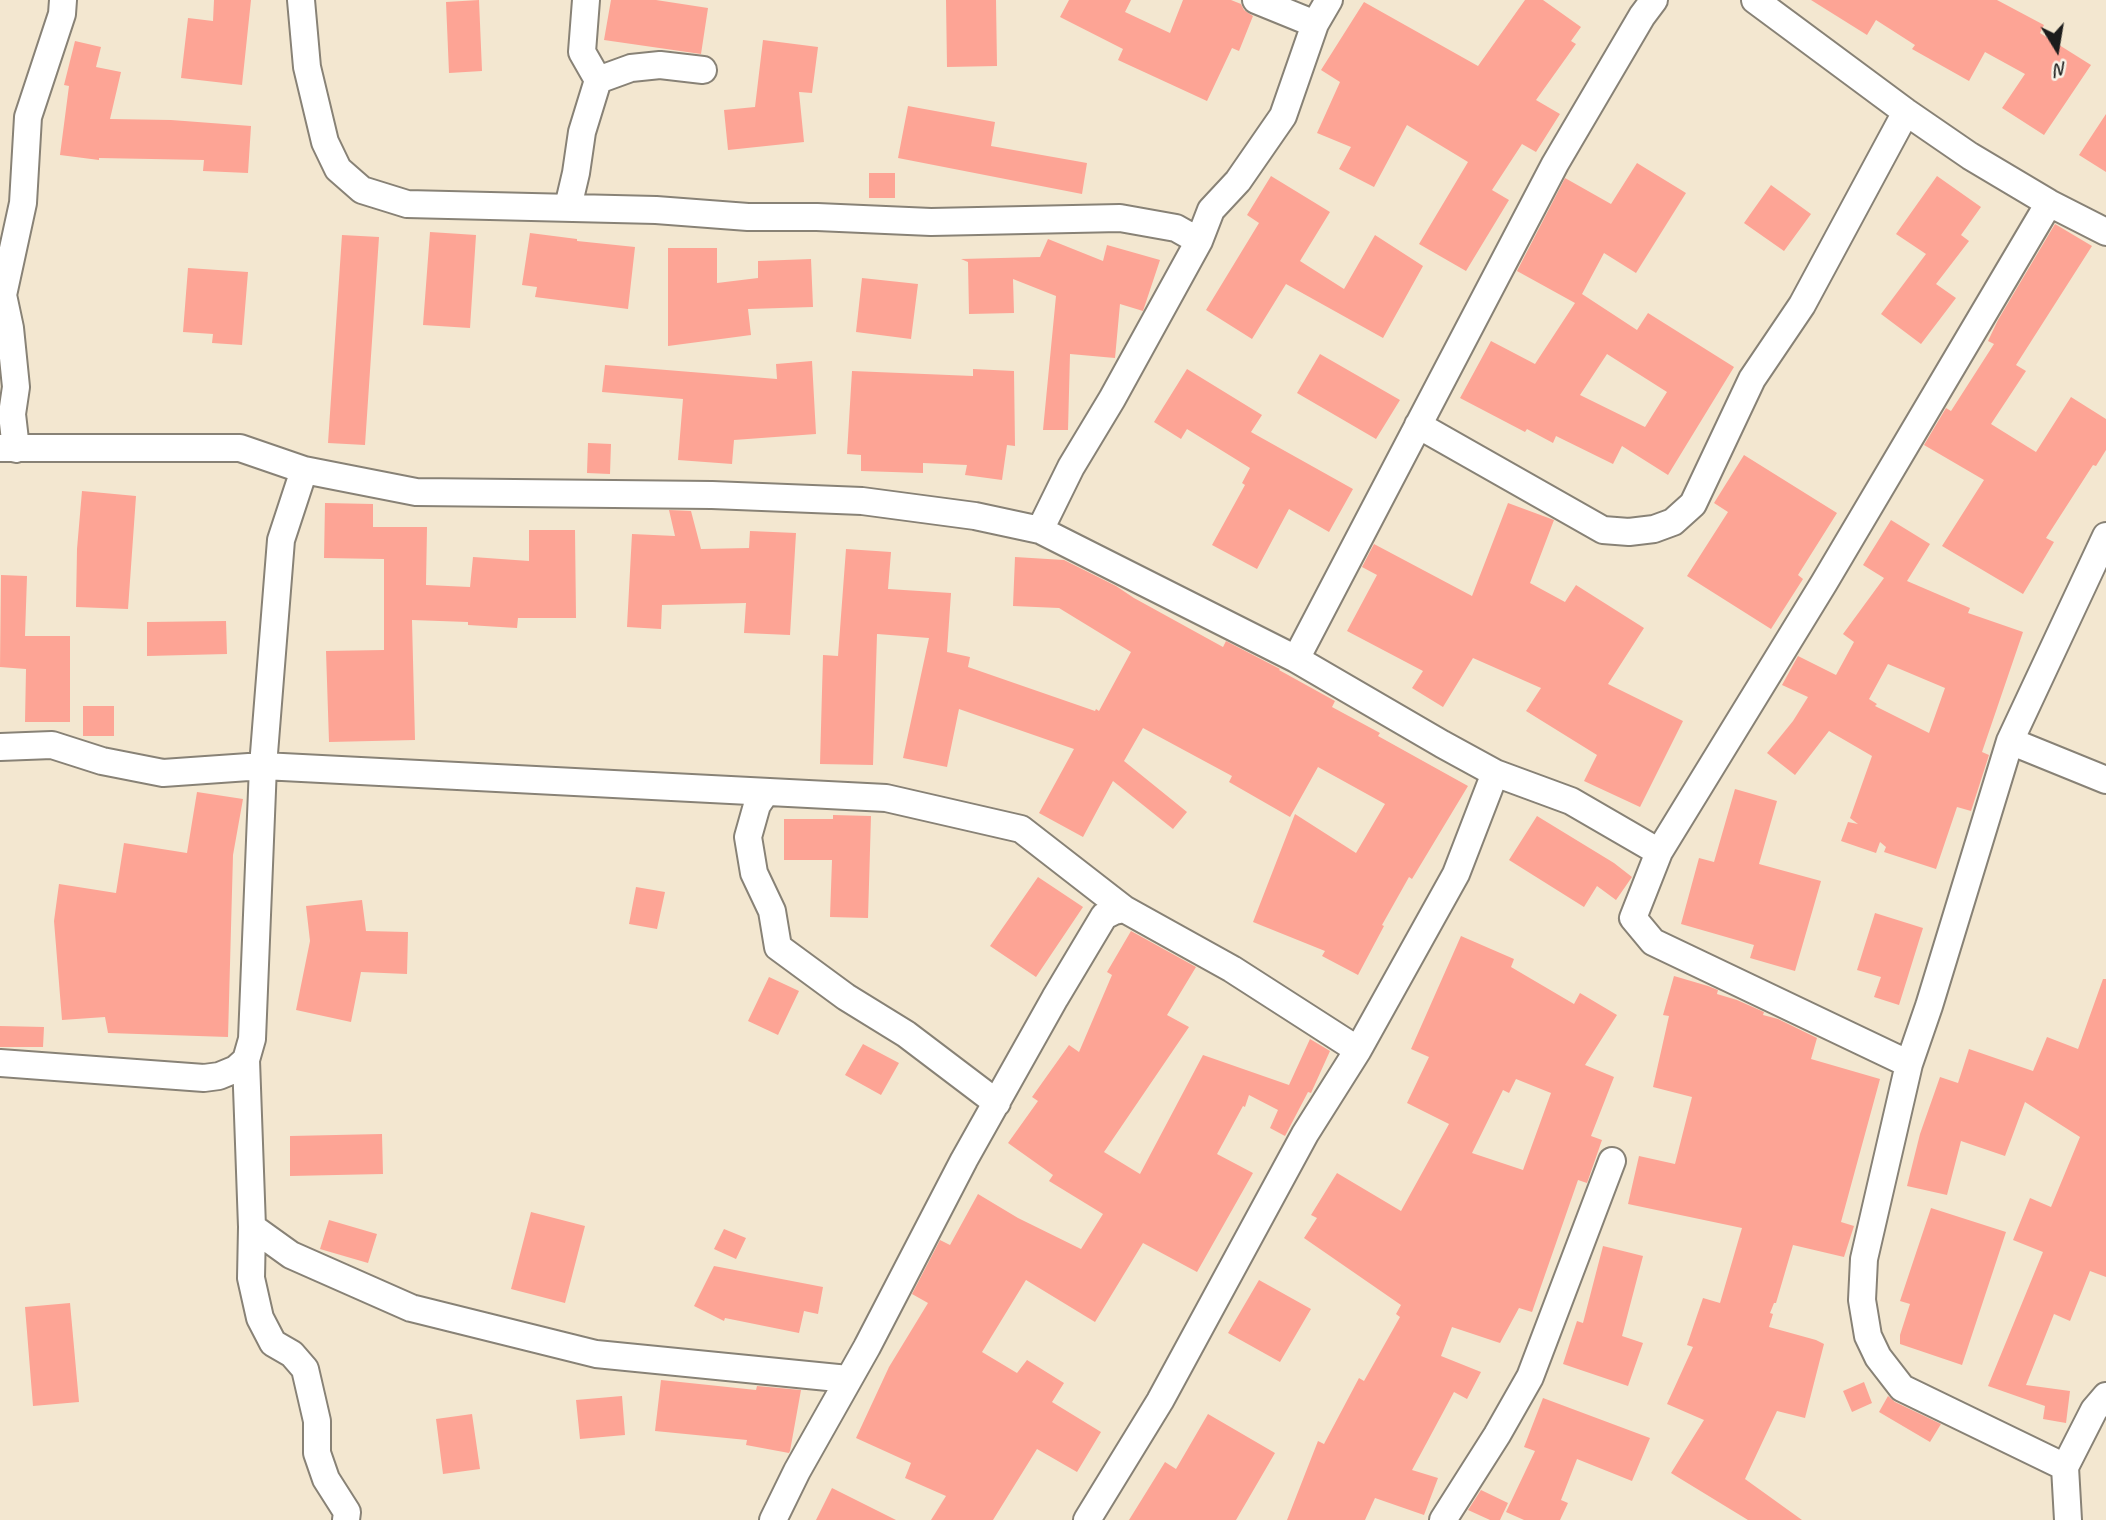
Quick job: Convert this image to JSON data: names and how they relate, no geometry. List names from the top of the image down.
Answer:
{
  "north": "bottom"
}
